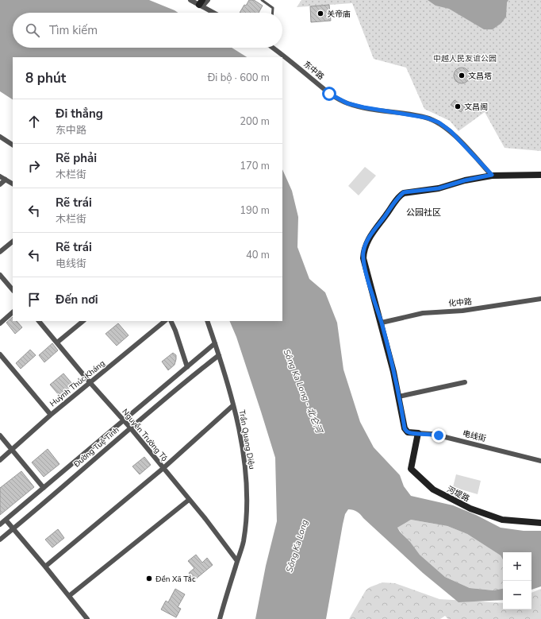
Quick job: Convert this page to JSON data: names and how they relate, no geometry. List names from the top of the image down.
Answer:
{
  "streets": {
    "street": [
      "东中路",
      "化中路",
      "Huỳnh Thúc Kháng",
      "Nguyễn Trường Tộ",
      "电线街",
      "Trần Quang Diệu",
      "Đường Tuệ Tĩnh",
      "河堤路"
    ]
  },
  "crossings": [
    ["Huỳnh Thúc Kháng", "Nguyễn Trường Tộ"],
    ["Nguyễn Trường Tộ", "Trần Quang Diệu"],
    ["Nguyễn Trường Tộ", "Đường Tuệ Tĩnh"],
    ["电线街", "河堤路"],
    ["Trần Quang Diệu", "Đường Tuệ Tĩnh"]
  ],
  "districts": ["公园社区"],
  "water": ["Sông Ka Long - 北仑河", "Sông Ka Long"],
  "parks": ["中越人民友谊公园"],
  "places": [
    "关帝庙",
    "文昌塔",
    "文昌阁",
    "Đền Xã Tắc"
  ],
  "page": {
    "search": "Tìm kiếm",
    "heading": ["8 phút", "Đi bộ · 600 m"],
    "list": [
      ["Đi thẳng", "东中路", "200 m"],
      ["Rẽ phải", "木栏街", "170 m"],
      ["Rẽ trái", "木栏街", "190 m"],
      ["Rẽ trái", "电线街", "40 m"],
      "Đến nơi"
    ],
    "map_buttons": ["+", "−"]
  }
}
